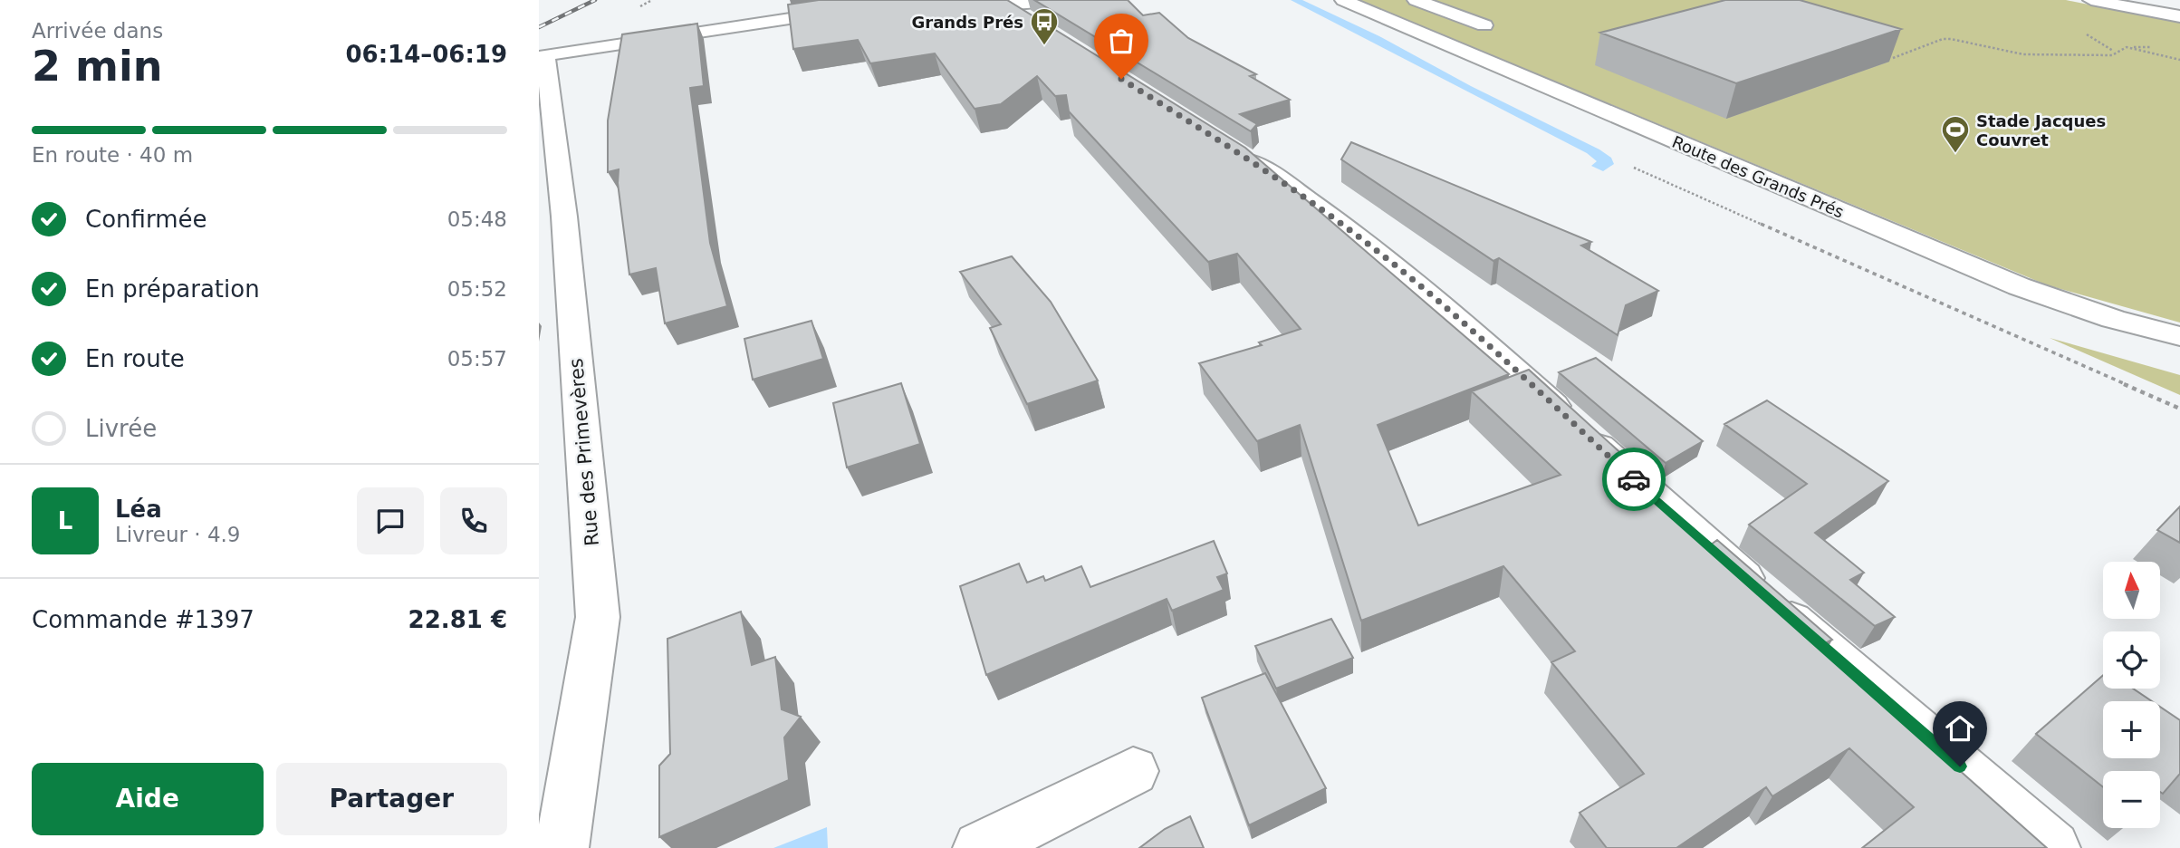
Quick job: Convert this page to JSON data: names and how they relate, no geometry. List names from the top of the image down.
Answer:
{
  "streets": {
    "street": ["Route des Grands Prés", "Rue des Primevères"]
  },
  "places": {
    "bus stop": ["Grands Prés"],
    "sports": ["Stade Jacques Couvret"]
  },
  "north": "top",
  "page": {
    "heading": ["2 min", "Arrivée dans", "06:14–06:19"],
    "panel": [
      "Léa",
      "Livreur · 4.9",
      "Commande #1397",
      "22.81 €"
    ],
    "bar": "En route · 40 m",
    "list": [
      ["Confirmée", "05:48"],
      ["En préparation", "05:52"],
      ["En route", "05:57"],
      "Livrée"
    ],
    "round": "L",
    "map_buttons": ["+", "−"],
    "buttons": ["Aide", "Partager"]
  }
}
